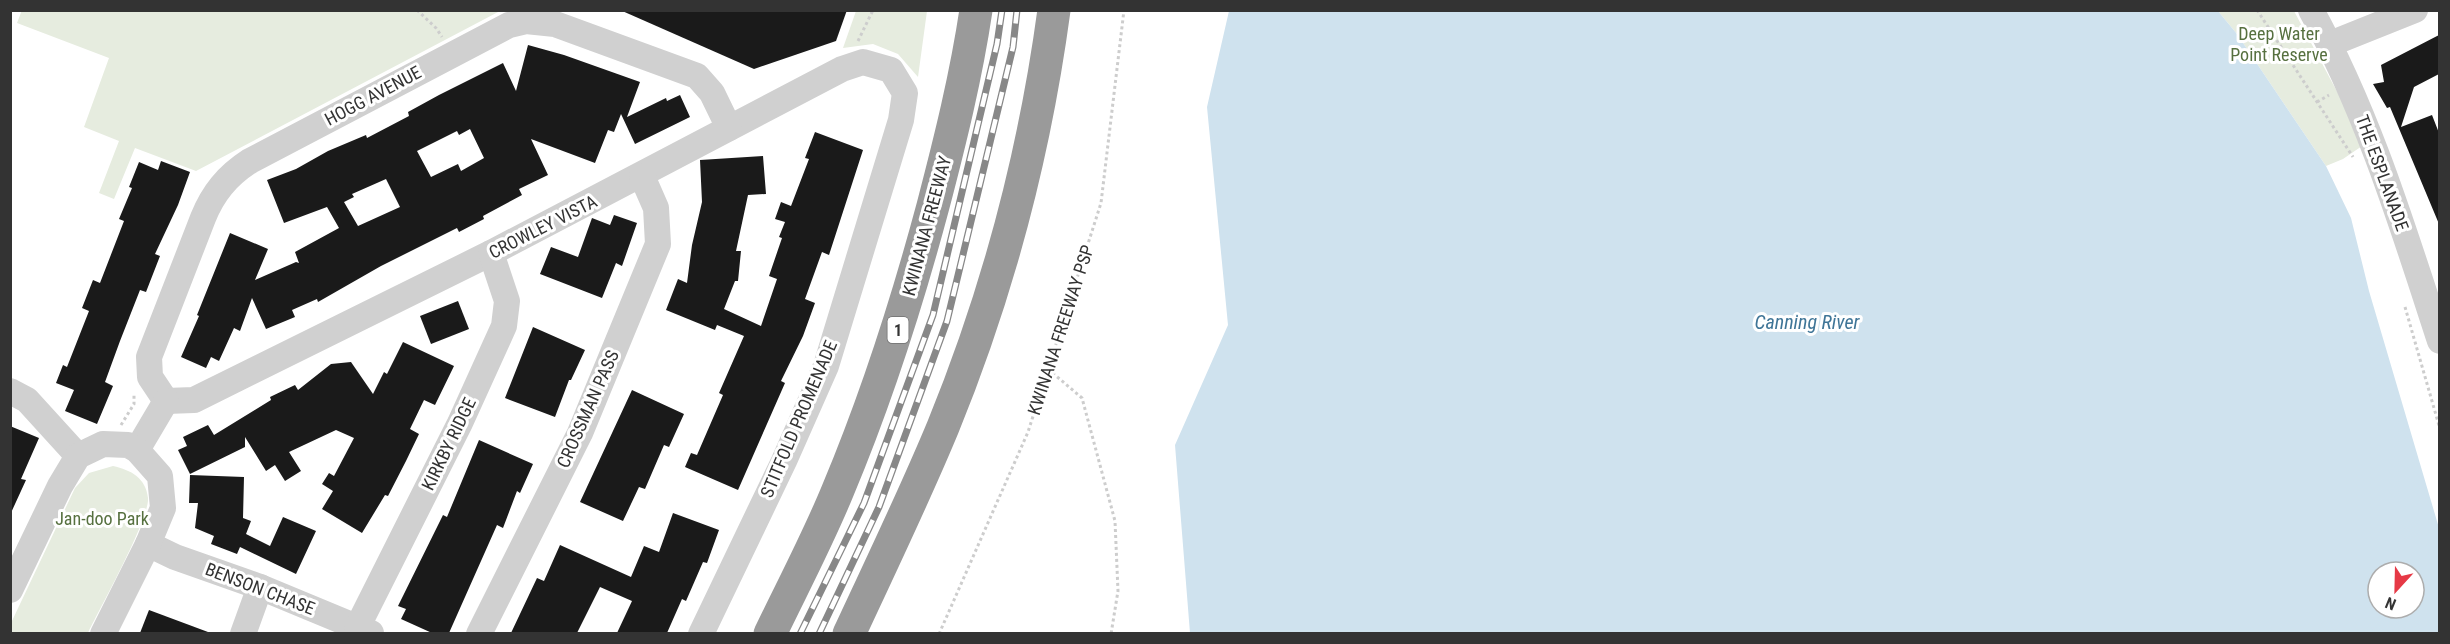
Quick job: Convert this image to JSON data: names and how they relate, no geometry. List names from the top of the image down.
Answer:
{
  "streets": {
    "highway": ["KWINANA FREEWAY", "1"],
    "street": [
      "HOGG AVENUE",
      "THE ESPLANADE",
      "CROWLEY VISTA",
      "CROSSMAN PASS",
      "STITFOLD PROMENADE",
      "KIRKBY RIDGE",
      "BENSON CHASE"
    ],
    "path": ["KWINANA FREEWAY PSP"]
  },
  "crossings": [
    ["HOGG AVENUE", "CROWLEY VISTA"],
    ["CROWLEY VISTA", "CROSSMAN PASS"],
    ["CROWLEY VISTA", "STITFOLD PROMENADE"],
    ["CROWLEY VISTA", "KIRKBY RIDGE"],
    ["KIRKBY RIDGE", "BENSON CHASE"]
  ],
  "water": ["Canning River"],
  "parks": ["Deep Water Point Reserve", "Jan-doo Park"],
  "north": "bottom"
}
